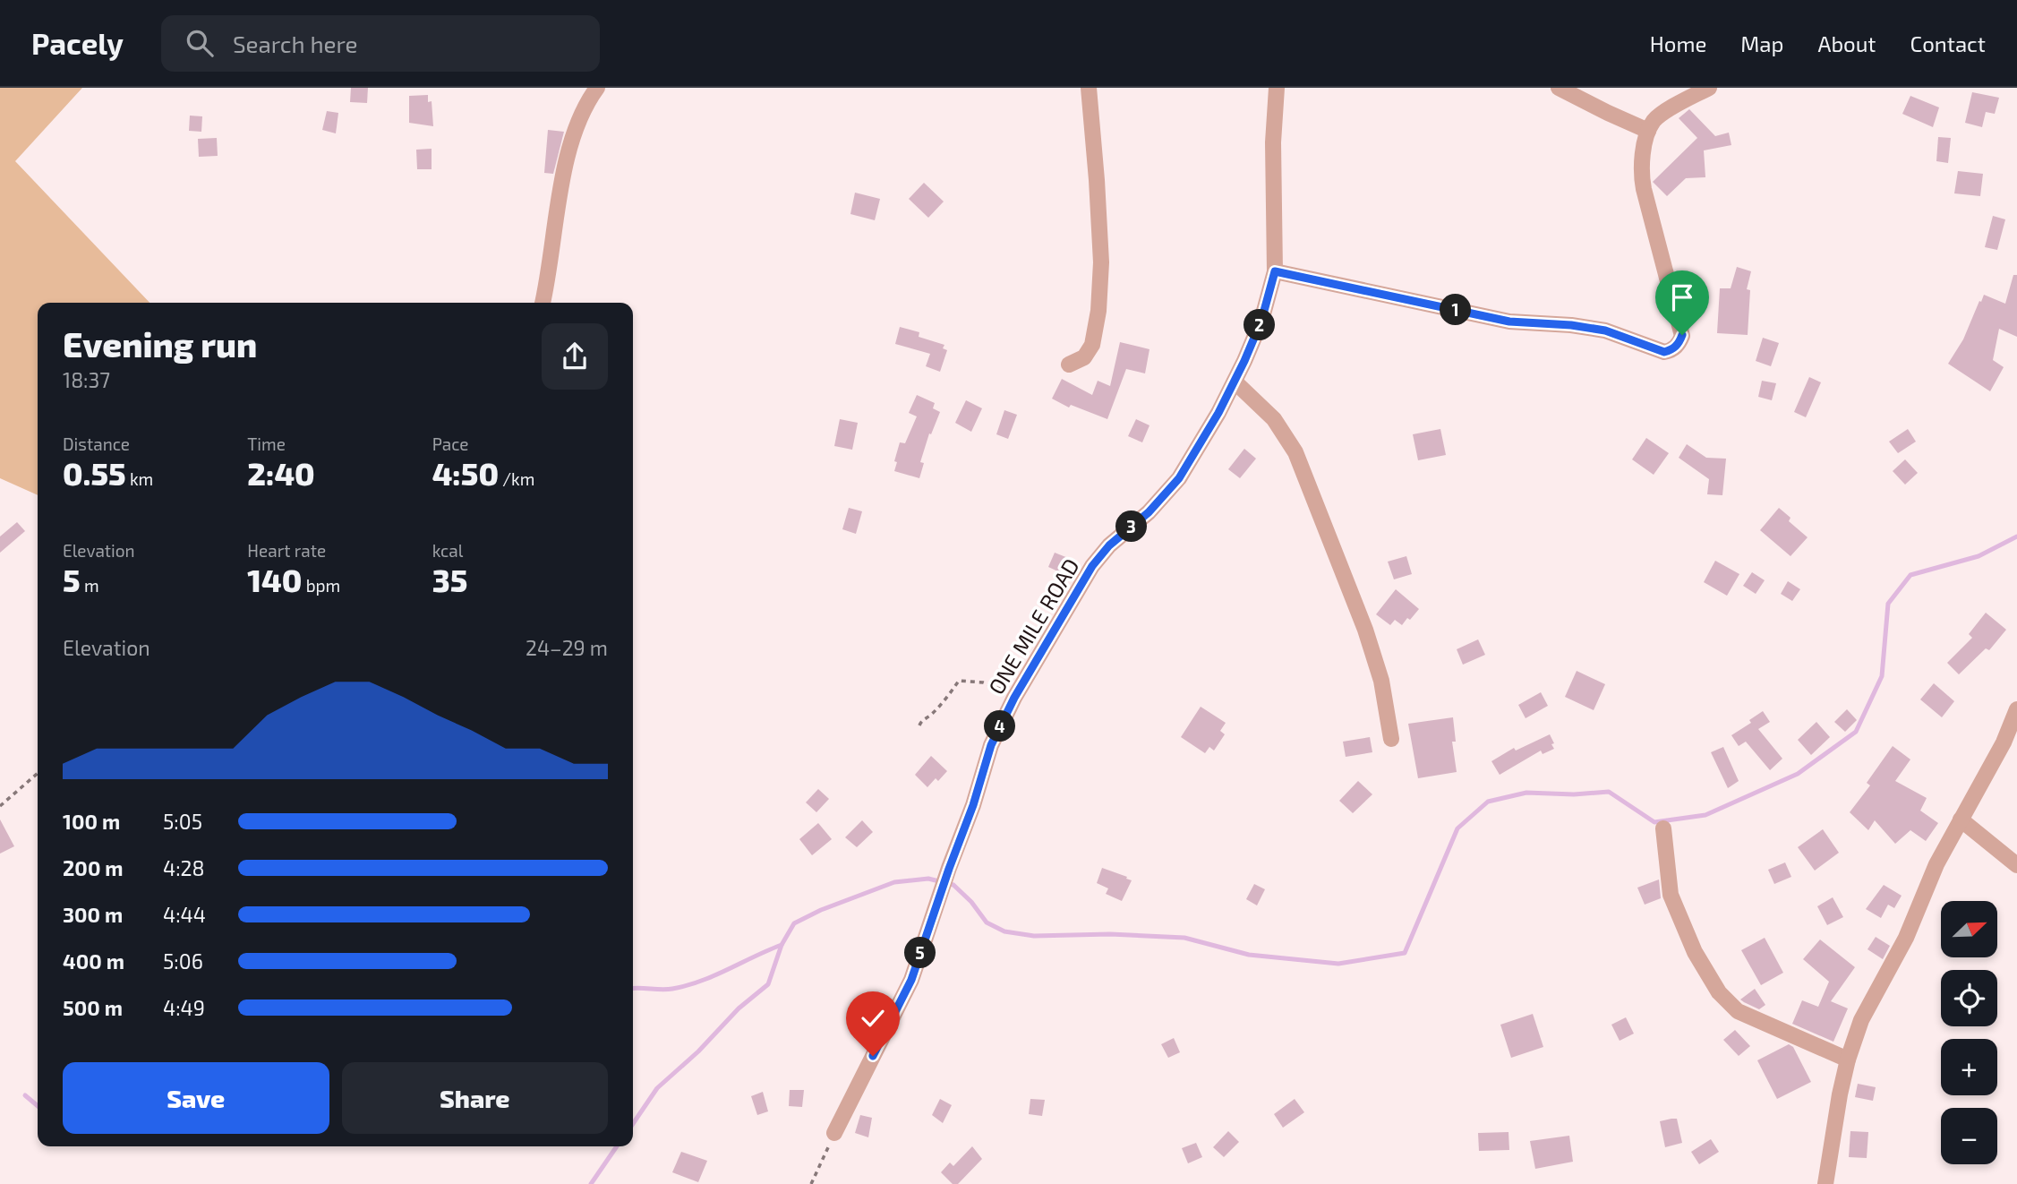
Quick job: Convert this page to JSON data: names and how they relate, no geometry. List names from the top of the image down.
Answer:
{
  "streets": {
    "street": ["ONE MILE ROAD"]
  },
  "north": "top right",
  "page": {
    "header": "Pacely",
    "search": "Search here",
    "nav": [
      "Home",
      "Map",
      "About",
      "Contact"
    ],
    "pins": [
      "1",
      "2",
      "3",
      "4",
      "5"
    ],
    "heading": ["Evening run", "18:37"],
    "stats": [
      ["Distance", "0.55 km"],
      ["Time", "2:40"],
      ["Pace", "4:50 /km"],
      ["Elevation", "5 m"],
      ["Heart rate", "140 bpm"],
      ["kcal", "35"]
    ],
    "chart": ["Elevation", "24–29 m"],
    "list": [
      {
        "name": "100 m",
        "note": "5:05"
      },
      {
        "name": "200 m",
        "note": "4:28"
      },
      {
        "name": "300 m",
        "note": "4:44"
      },
      {
        "name": "400 m",
        "note": "5:06"
      },
      {
        "name": "500 m",
        "note": "4:49"
      }
    ],
    "map_buttons": ["+", "−"],
    "buttons": ["Save", "Share"]
  }
}
